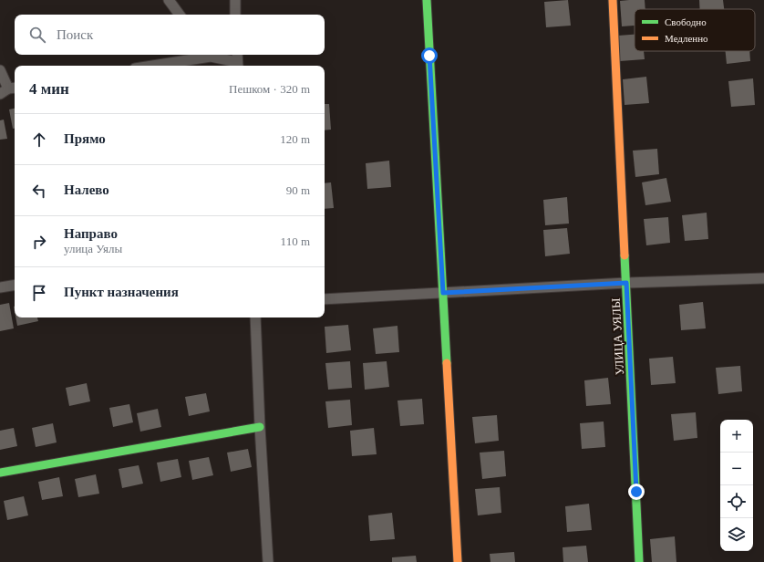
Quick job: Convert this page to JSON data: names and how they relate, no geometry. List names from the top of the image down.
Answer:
{
  "streets": {
    "street": ["УЛИЦА УЯЛЫ"]
  },
  "legend": ["Свободно", "Медленно"],
  "page": {
    "search": "Поиск",
    "heading": ["4 мин", "Пешком · 320 m"],
    "list": [
      ["Прямо", "120 m"],
      ["Налево", "90 m"],
      ["Направо", "улица Уялы", "110 m"],
      "Пункт назначения"
    ],
    "map_buttons": ["+", "−"]
  }
}
